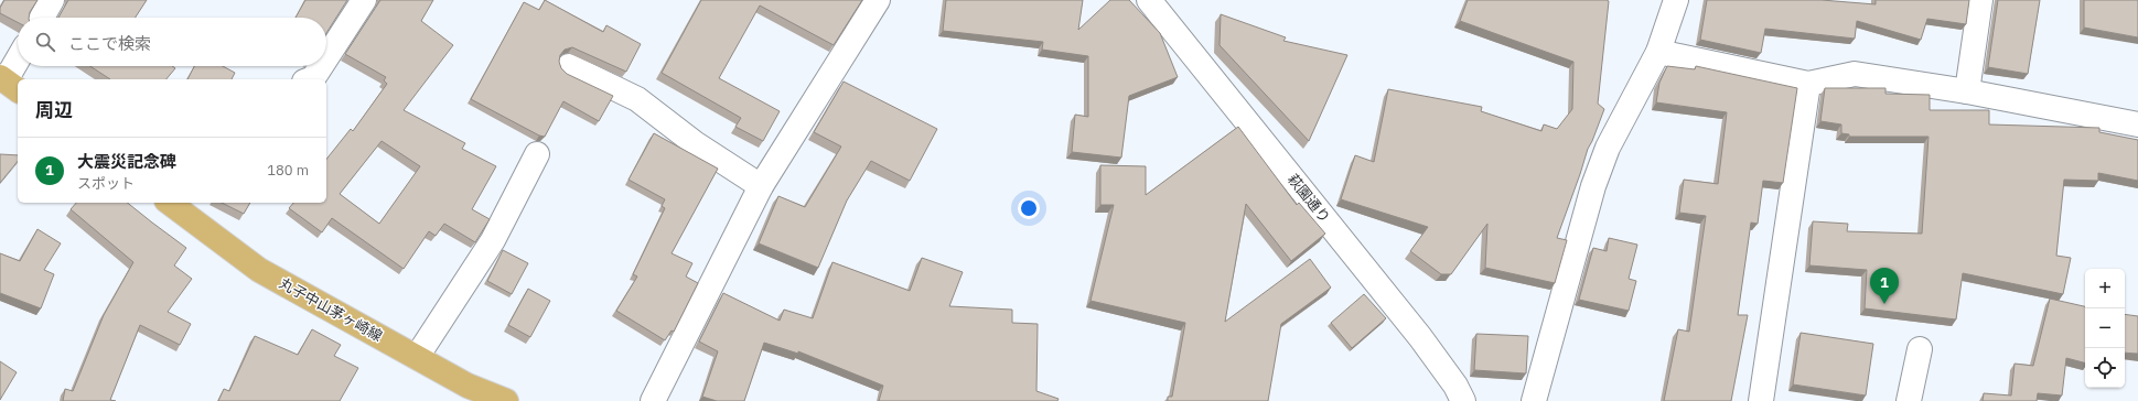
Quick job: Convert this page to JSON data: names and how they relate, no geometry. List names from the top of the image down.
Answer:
{
  "streets": {
    "main road": ["丸子中山茅ヶ崎線"],
    "street": ["萩園通り"]
  },
  "page": {
    "search": "ここで検索",
    "heading": "周辺",
    "list": [
      {
        "mark": "1",
        "name": "大震災記念碑",
        "note": "スポット",
        "value": "180 m"
      }
    ],
    "pins": "1",
    "map_buttons": ["+", "−"]
  }
}
